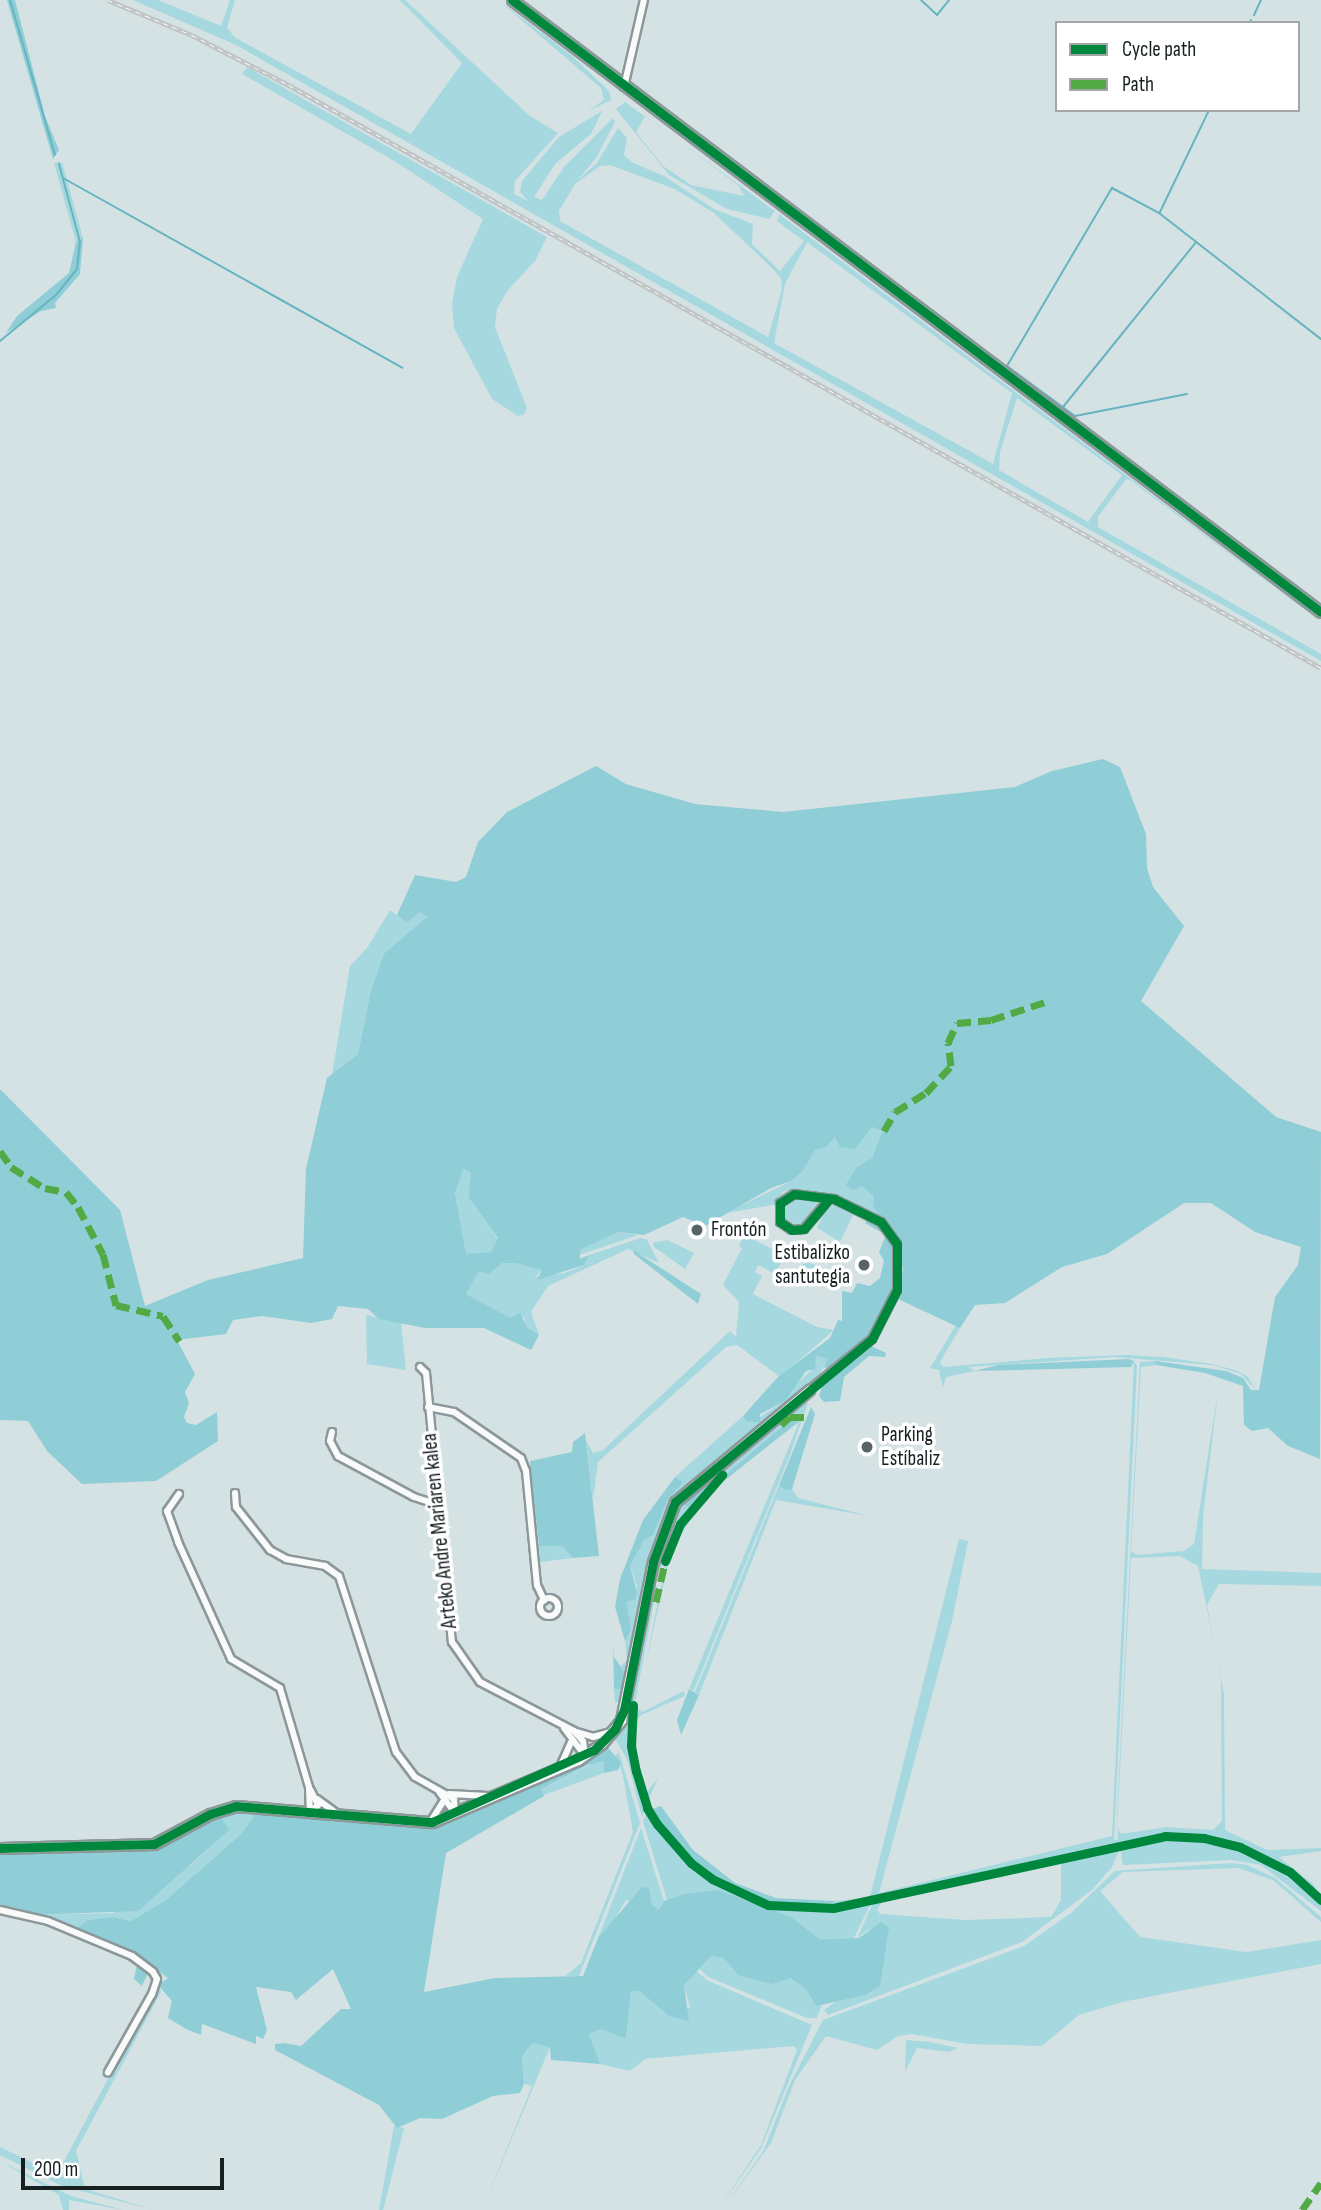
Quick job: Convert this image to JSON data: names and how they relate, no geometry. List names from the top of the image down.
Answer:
{
  "streets": {
    "street": ["Arteko Andre Mariaren kalea"]
  },
  "places": ["Frontón", "Estibalizko santutegia", "Parking Estíbaliz"],
  "legend": ["Cycle path", "Path"],
  "scale_bar": "200 m"
}
